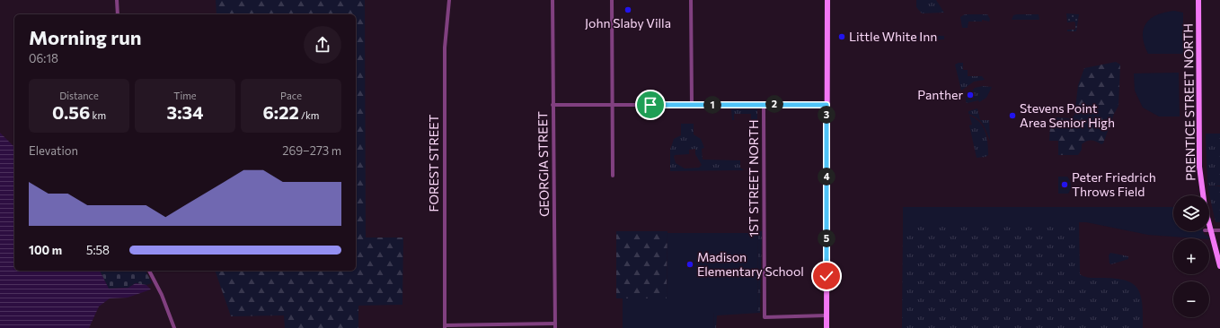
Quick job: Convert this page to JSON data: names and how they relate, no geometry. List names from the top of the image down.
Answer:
{
  "streets": {
    "street": [
      "PRENTICE STREET NORTH",
      "FOREST STREET",
      "GEORGIA STREET",
      "1ST STREET NORTH"
    ]
  },
  "places": [
    "John Slaby Villa",
    "Little White Inn",
    "Panther",
    "Stevens Point Area Senior High",
    "Peter Friedrich Throws Field",
    "Madison Elementary School"
  ],
  "page": {
    "heading": ["Morning run", "06:18"],
    "stats": [
      ["Distance", "0.56 km"],
      ["Time", "3:34"],
      ["Pace", "6:22 /km"]
    ],
    "pins": [
      "2",
      "1",
      "3",
      "4",
      "5"
    ],
    "chart": ["Elevation", "269–273 m"],
    "map_buttons": ["+", "−"],
    "list": [
      {
        "name": "100 m",
        "note": "5:58"
      }
    ]
  }
}
